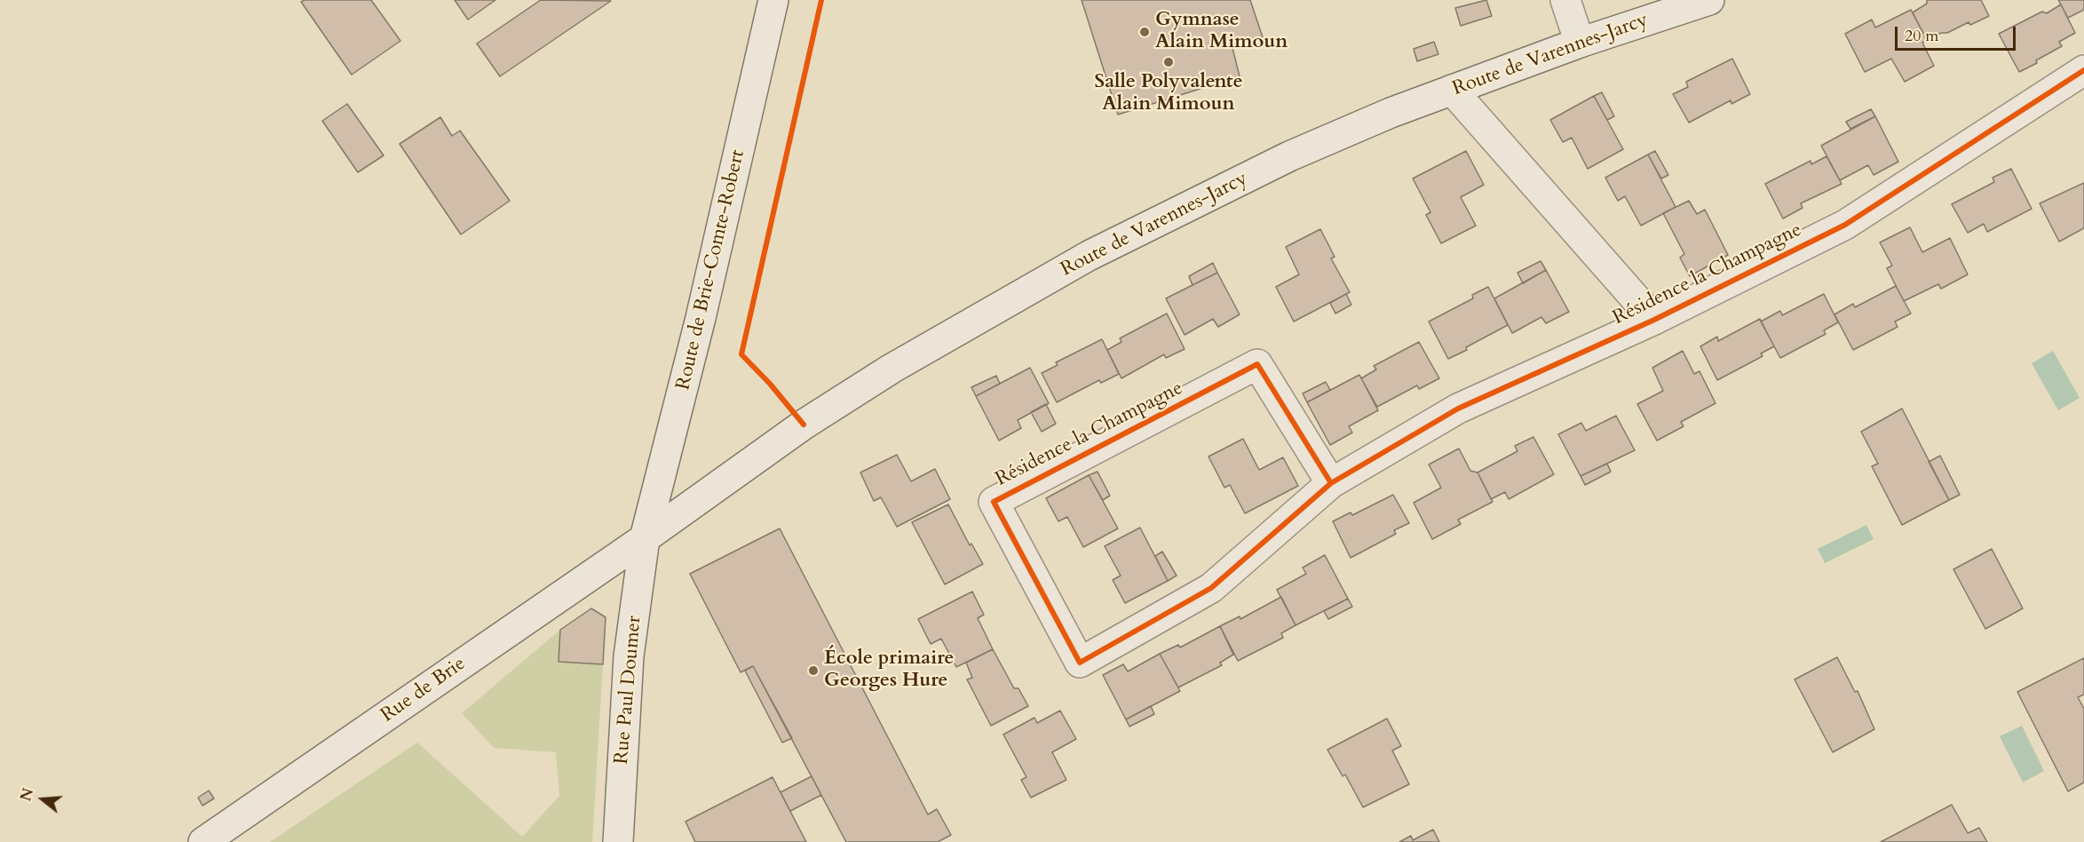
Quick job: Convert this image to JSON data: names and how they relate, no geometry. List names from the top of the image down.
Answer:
{
  "streets": {
    "street": [
      "Route de Varennes-Jarcy",
      "Route de Brie-Comte-Robert",
      "Résidence la Champagne",
      "Rue de Brie",
      "Rue Paul Doumer"
    ]
  },
  "crossings": [
    ["Route de Varennes-Jarcy", "Route de Brie-Comte-Robert"],
    ["Route de Varennes-Jarcy", "Résidence la Champagne"],
    ["Route de Varennes-Jarcy", "Rue de Brie"],
    ["Route de Varennes-Jarcy", "Rue Paul Doumer"],
    ["Route de Brie-Comte-Robert", "Rue de Brie"],
    ["Route de Brie-Comte-Robert", "Rue Paul Doumer"],
    ["Rue de Brie", "Rue Paul Doumer"]
  ],
  "places": ["Gymnase Alain Mimoun", "Salle Polyvalente Alain Mimoun", "École primaire Georges Hure"],
  "scale_bar": "20 m",
  "north": "left"
}
